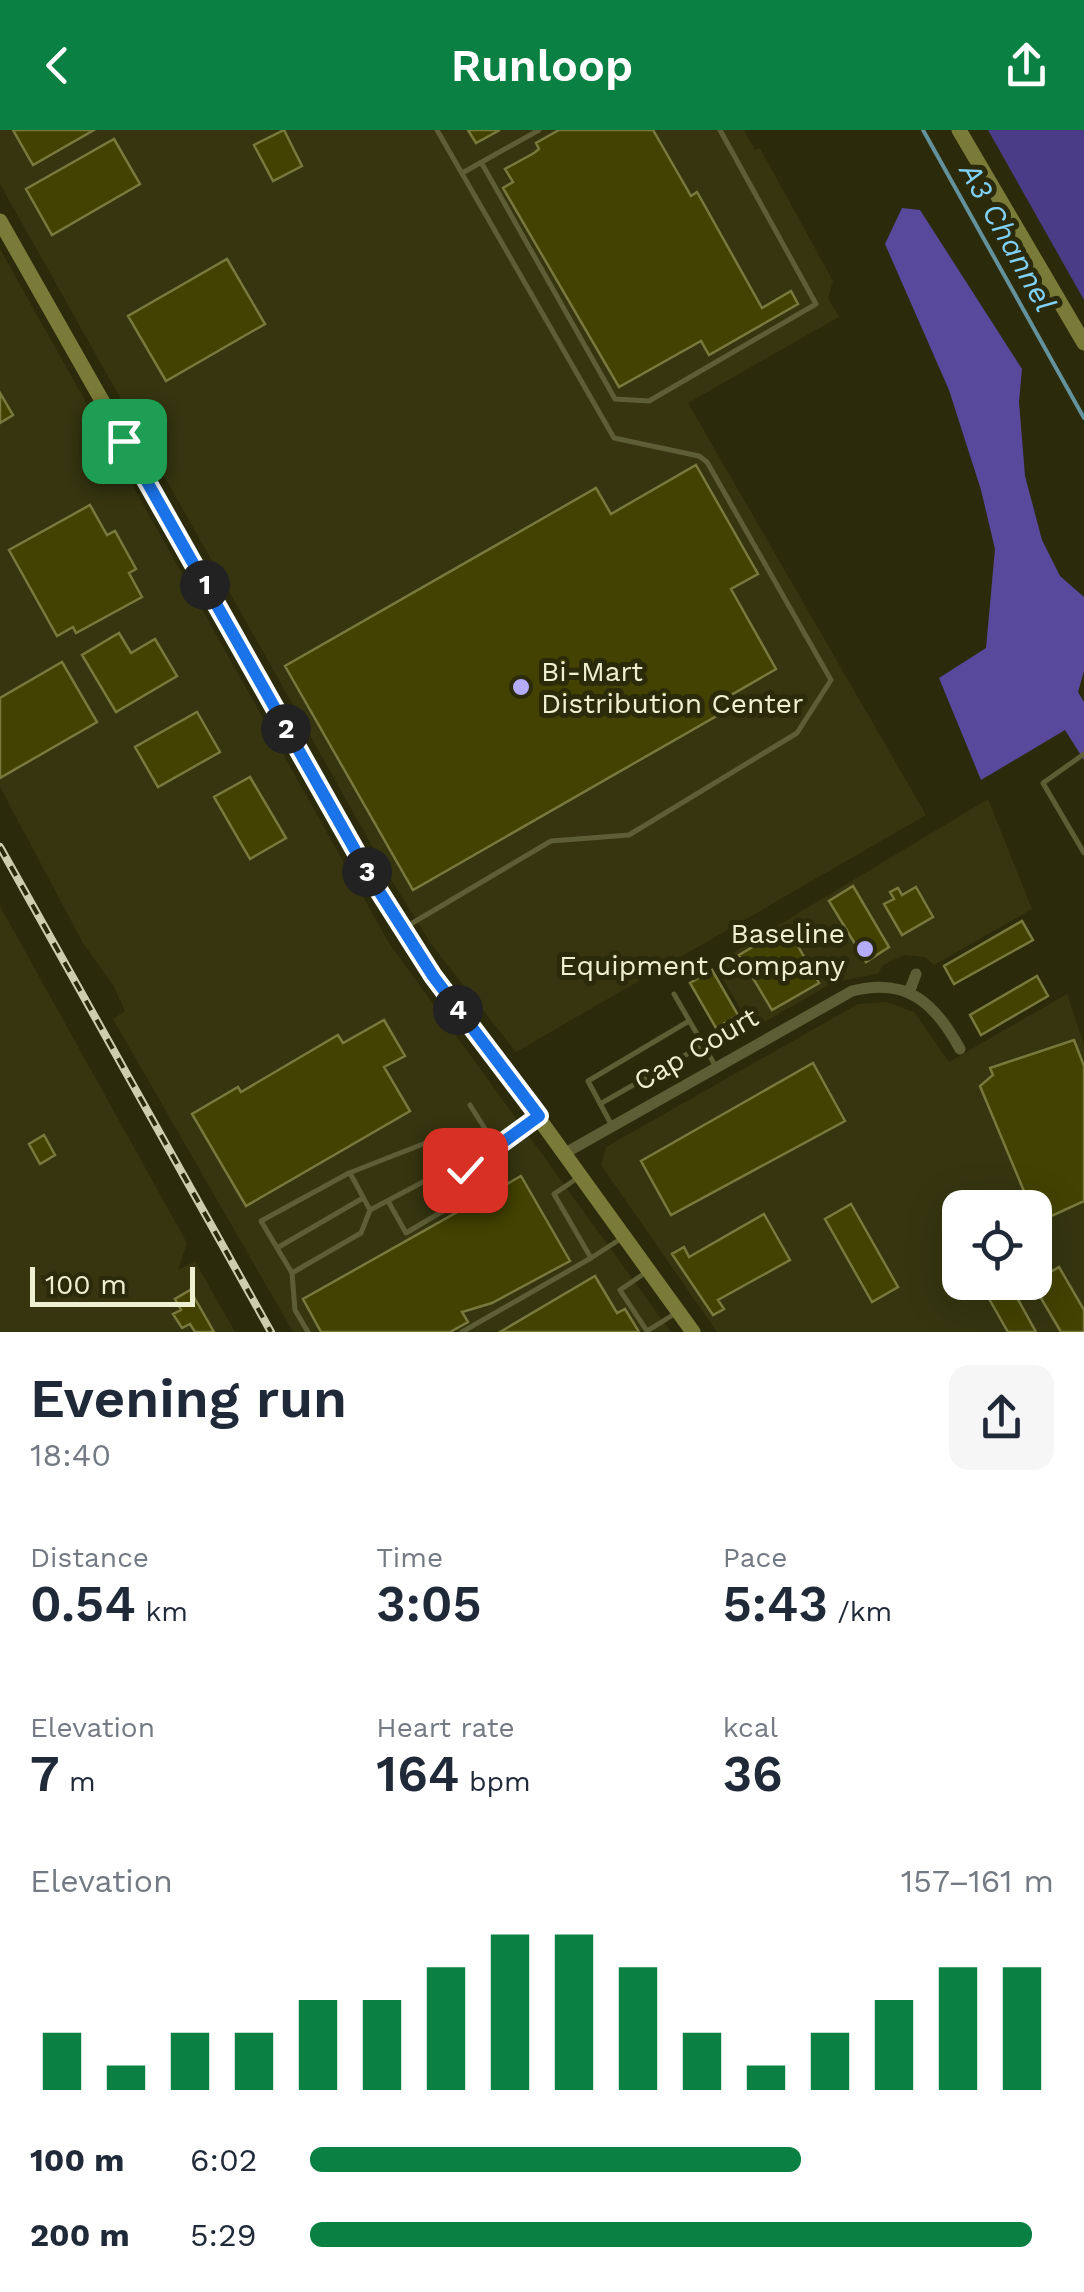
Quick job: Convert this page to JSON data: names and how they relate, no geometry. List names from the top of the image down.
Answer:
{
  "streets": {
    "street": ["Cap Court"]
  },
  "water": ["A3 Channel"],
  "places": ["Bi-Mart Distribution Center", "Baseline Equipment Company"],
  "scale_bar": "100 m",
  "page": {
    "header": "Runloop",
    "pins": [
      "1",
      "2",
      "3",
      "4"
    ],
    "scale": "100 m",
    "heading": ["Evening run", "18:40"],
    "stats": [
      ["Distance", "0.54 km"],
      ["Time", "3:05"],
      ["Pace", "5:43 /km"],
      ["Elevation", "7 m"],
      ["Heart rate", "164 bpm"],
      ["kcal", "36"]
    ],
    "chart": ["Elevation", "157–161 m"],
    "list": [
      {
        "name": "100 m",
        "note": "6:02"
      },
      {
        "name": "200 m",
        "note": "5:29"
      }
    ]
  }
}
